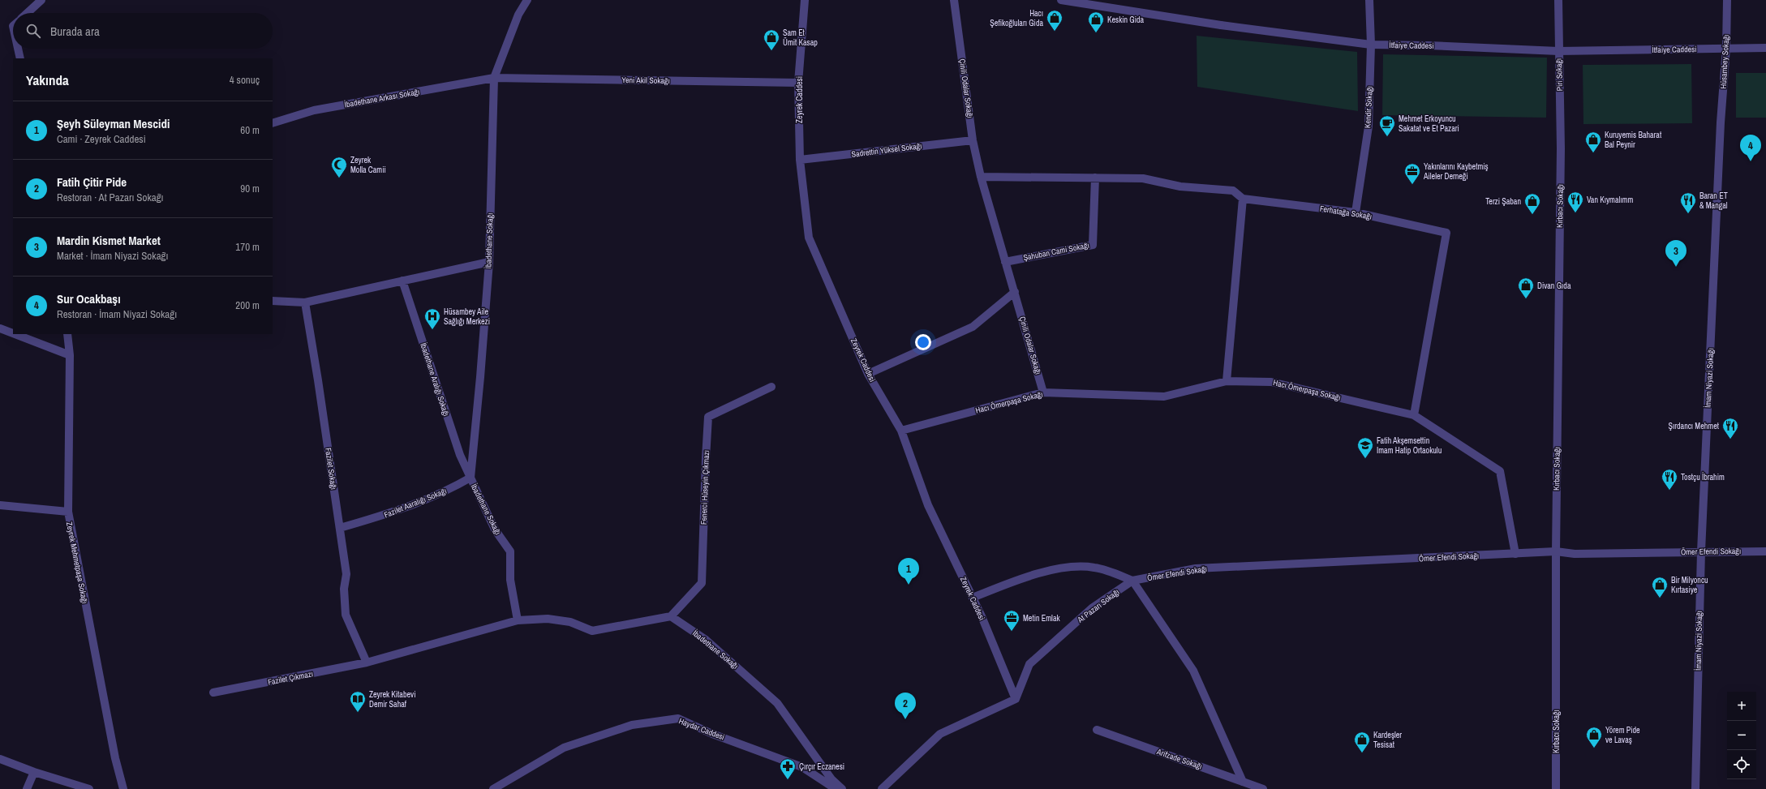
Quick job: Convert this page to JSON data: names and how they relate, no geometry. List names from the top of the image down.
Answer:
{
  "streets": {
    "street": [
      "İtfaiye Caddesi",
      "Hüsambey Sokağı",
      "Piri Sokağı",
      "Yeni Akil Sokağı",
      "Çinili Odalar Sokağı",
      "İbadethane Arkası Sokağı",
      "Zeyrek Caddesi",
      "Kendir Sokağı",
      "Sadrettin Yüksel Sokağı",
      "Kırbacı Sokağı",
      "Ferhatağa Sokağı",
      "İbadethane Sokağı",
      "Şahuban Cami Sokağı",
      "İmam Niyazi Sokağı",
      "İbadethane Aralığı Sokağı",
      "Hacı Ömerpaşa Sokağı",
      "Fazilet Sokağı",
      "Fenerci Hüseyin Çıkmazı",
      "Fazilet Aaralığı Sokağı",
      "Ömer Efendi Sokağı",
      "Zeyrek Mehmetpaşa Sokağı",
      "At Pazarı Sokağı",
      "Fazilet Çıkmazı",
      "Haydar Caddesi",
      "Arifzade Sokağı"
    ]
  },
  "crossings": [
    ["İtfaiye Caddesi", "Hüsambey Sokağı"],
    ["İtfaiye Caddesi", "Piri Sokağı"],
    ["İtfaiye Caddesi", "Kendir Sokağı"],
    ["Hüsambey Sokağı", "İmam Niyazi Sokağı"],
    ["Piri Sokağı", "Kırbacı Sokağı"],
    ["Yeni Akil Sokağı", "İbadethane Arkası Sokağı"],
    ["Yeni Akil Sokağı", "Zeyrek Caddesi"],
    ["Yeni Akil Sokağı", "İbadethane Sokağı"],
    ["Çinili Odalar Sokağı", "Sadrettin Yüksel Sokağı"],
    ["Çinili Odalar Sokağı", "Şahuban Cami Sokağı"],
    ["Çinili Odalar Sokağı", "Hacı Ömerpaşa Sokağı"],
    ["İbadethane Arkası Sokağı", "İbadethane Sokağı"],
    ["Zeyrek Caddesi", "Sadrettin Yüksel Sokağı"],
    ["Zeyrek Caddesi", "Hacı Ömerpaşa Sokağı"],
    ["Zeyrek Caddesi", "At Pazarı Sokağı"],
    ["Kendir Sokağı", "Ferhatağa Sokağı"],
    ["Kırbacı Sokağı", "Ömer Efendi Sokağı"],
    ["Ferhatağa Sokağı", "Hacı Ömerpaşa Sokağı"],
    ["İbadethane Sokağı", "İbadethane Aralığı Sokağı"],
    ["İbadethane Sokağı", "Fenerci Hüseyin Çıkmazı"],
    ["İbadethane Sokağı", "Fazilet Aaralığı Sokağı"],
    ["İmam Niyazi Sokağı", "Ömer Efendi Sokağı"],
    ["İbadethane Aralığı Sokağı", "Fazilet Aaralığı Sokağı"],
    ["Hacı Ömerpaşa Sokağı", "Ömer Efendi Sokağı"],
    ["Fazilet Sokağı", "Fazilet Aaralığı Sokağı"],
    ["Fazilet Sokağı", "Fazilet Çıkmazı"],
    ["Ömer Efendi Sokağı", "At Pazarı Sokağı"]
  ],
  "places": {
    "shop": [
      "Hacı Şefikoğluları Gida",
      "Keskin Gida",
      "Sam Et Ümit Kasap",
      "Kuruyemis Baharat Bal Peynir",
      "Terzi Şaban",
      "Divan Gıda",
      "Bir Milyoncu Kırtasiye",
      "Yörem Pide ve Lavaş",
      "Kardeşler Tesisat"
    ],
    "cafe": ["Mehmet Erkoyuncu Sakatat ve Et Pazari"],
    "mosque": ["Zeyrek Molla Camii"],
    "office": ["Yakınlarını Kaybetmiş Aileler Derneği", "Metin Emlak"],
    "restaurant": [
      "Van Kıymalımm",
      "Baran ET & Mangal",
      "Şırdancı Mehmet",
      "Tostçu İbrahim"
    ],
    "hospital": ["Hüsambey Aile Sağlığı Merkezi"],
    "school or university": ["Fatih Akşemsettin Imam Hatip Ortaokulu"],
    "library": ["Zeyrek Kitabevi Demir Sahaf"],
    "pharmacy": ["Çırçır Eczanesi"]
  },
  "page": {
    "search": "Burada ara",
    "heading": ["Yakında", "4 sonuç"],
    "list": [
      {
        "mark": "1",
        "name": "Şeyh Süleyman Mescidi",
        "note": "Cami · Zeyrek Caddesi",
        "value": "60 m"
      },
      {
        "mark": "2",
        "name": "Fatih Çitir Pide",
        "note": "Restoran · At Pazarı Sokağı",
        "value": "90 m"
      },
      {
        "mark": "3",
        "name": "Mardin Kismet Market",
        "note": "Market · İmam Niyazi Sokağı",
        "value": "170 m"
      },
      {
        "mark": "4",
        "name": "Sur Ocakbaşı",
        "note": "Restoran · İmam Niyazi Sokağı",
        "value": "200 m"
      }
    ],
    "pins": [
      "4",
      "3",
      "1",
      "2"
    ],
    "map_buttons": ["+", "−"]
  }
}
